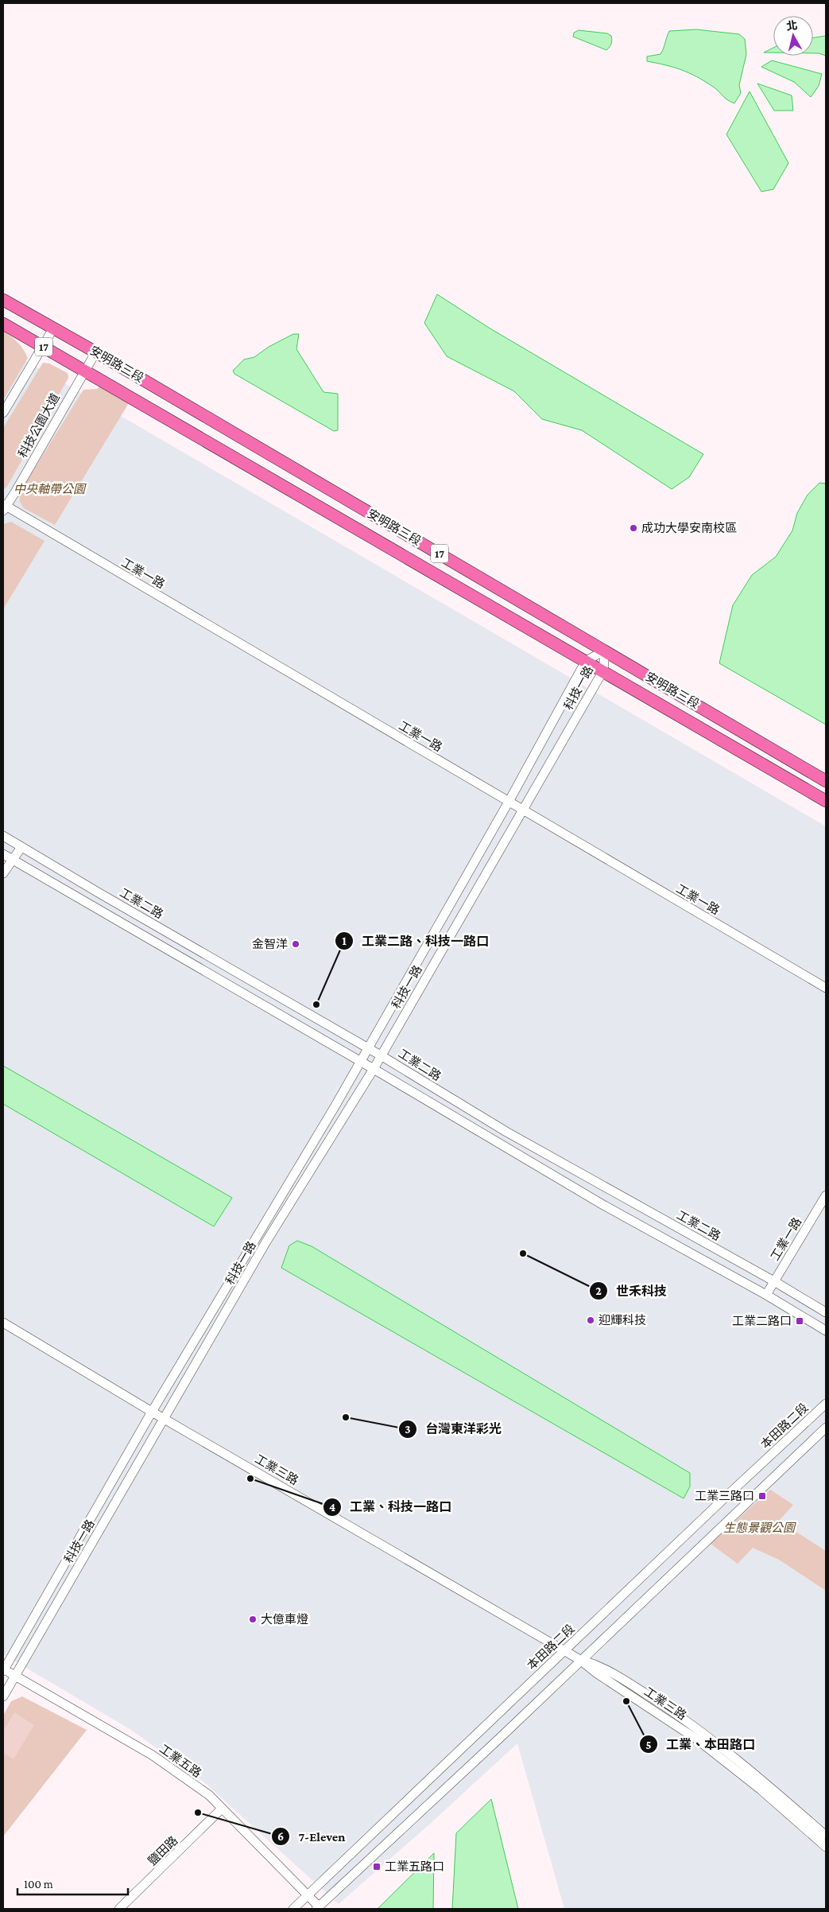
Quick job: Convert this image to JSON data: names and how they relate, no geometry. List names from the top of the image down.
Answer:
{
  "streets": {
    "main road": ["17", "安明路三段"],
    "street": [
      "科技公園大道",
      "工業一路",
      "科技一路",
      "工業二路",
      "本田路二段",
      "工業三路",
      "工業五路",
      "鹽田路"
    ]
  },
  "crossings": [
    ["安明路三段", "科技公園大道"],
    ["安明路三段", "科技一路"],
    ["科技公園大道", "工業一路"],
    ["工業一路", "科技一路"],
    ["工業一路", "工業二路"],
    ["科技一路", "工業二路"],
    ["科技一路", "工業三路"],
    ["科技一路", "工業五路"],
    ["本田路二段", "工業三路"],
    ["本田路二段", "工業五路"],
    ["工業五路", "鹽田路"]
  ],
  "parks": ["中央軸帶公園", "生態景觀公園"],
  "places": {
    "other": [
      "成功大學安南校區",
      "金智洋",
      "工業二路、科技一路口",
      "世禾科技",
      "迎輝科技",
      "台灣東洋彩光",
      "工業、科技一路口",
      "大億車燈",
      "工業、本田路口",
      "7-Eleven"
    ],
    "transit": ["工業二路口", "工業三路口", "工業五路口"]
  },
  "scale_bar": "100 m",
  "north": "top"
}
